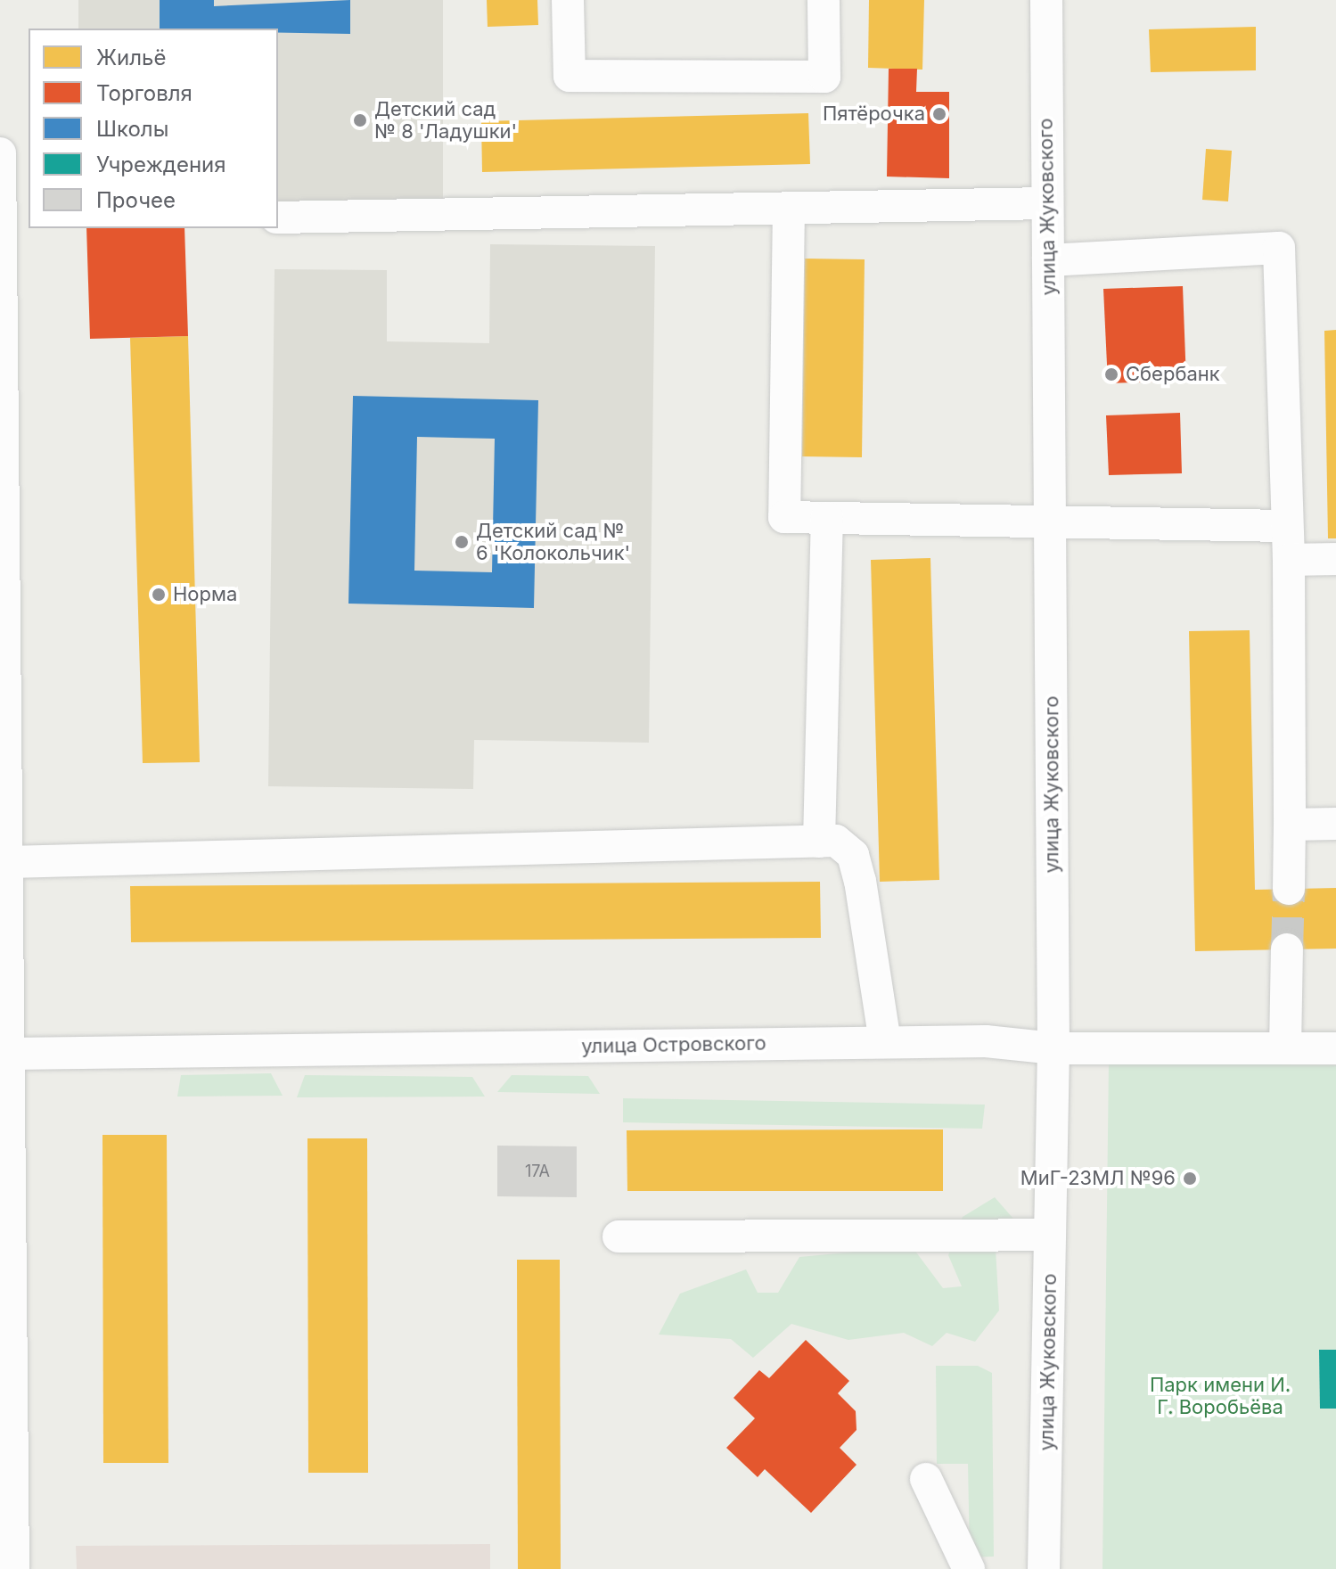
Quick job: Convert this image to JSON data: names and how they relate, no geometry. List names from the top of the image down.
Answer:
{
  "streets": {
    "street": ["улица Жуковского", "улица Островского"]
  },
  "crossings": [
    ["улица Жуковского", "улица Островского"]
  ],
  "parks": ["Парк имени И. Г. Воробьёва"],
  "places": [
    "Пятёрочка",
    "Детский сад № 8 'Ладушки'",
    "Сбербанк",
    "Детский сад № 6 'Колокольчик'",
    "Норма",
    "МиГ-23МЛ №96"
  ],
  "house_numbers": ["17А"],
  "legend": [
    "Жильё",
    "Торговля",
    "Школы",
    "Учреждения",
    "Прочее"
  ]
}
